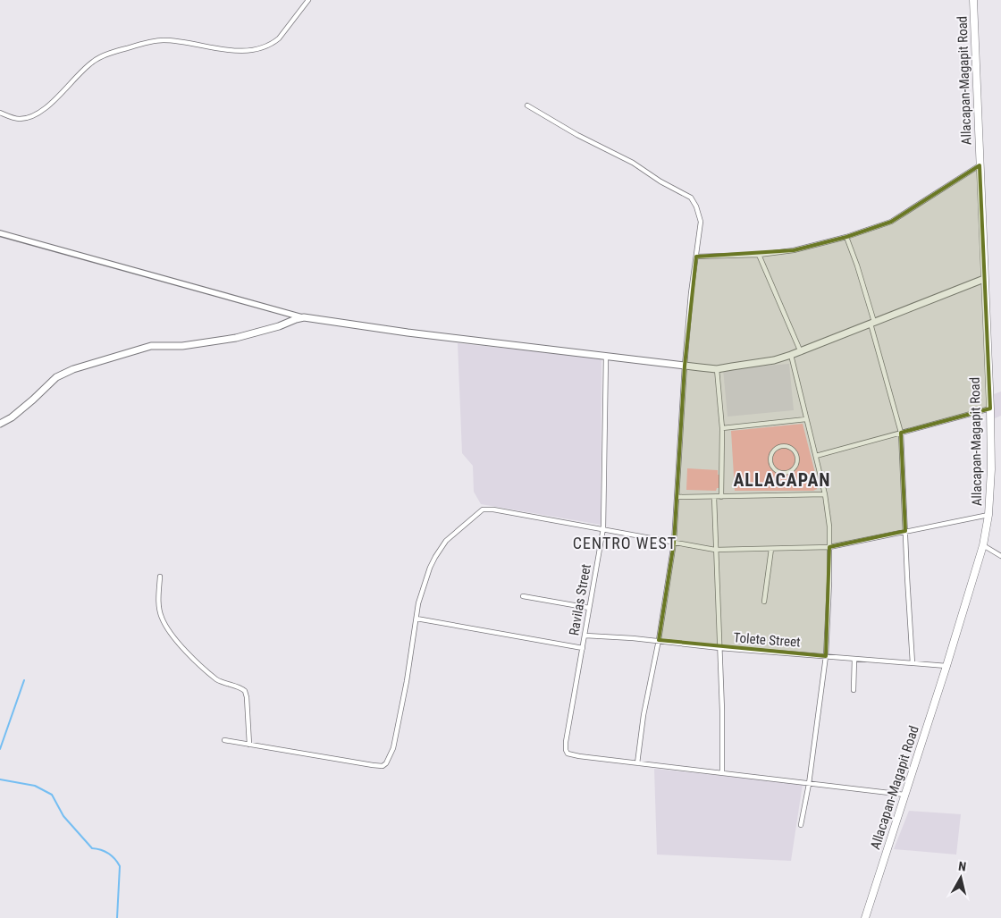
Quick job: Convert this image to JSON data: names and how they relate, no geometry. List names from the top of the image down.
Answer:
{
  "streets": {
    "highway": ["Allacapan-Magapit Road"],
    "street": ["Ravilas Street", "Tolete Street"]
  },
  "crossings": [
    ["Allacapan-Magapit Road", "Tolete Street"],
    ["Ravilas Street", "Tolete Street"]
  ],
  "districts": ["ALLACAPAN", "CENTRO WEST"],
  "north": "top"
}
